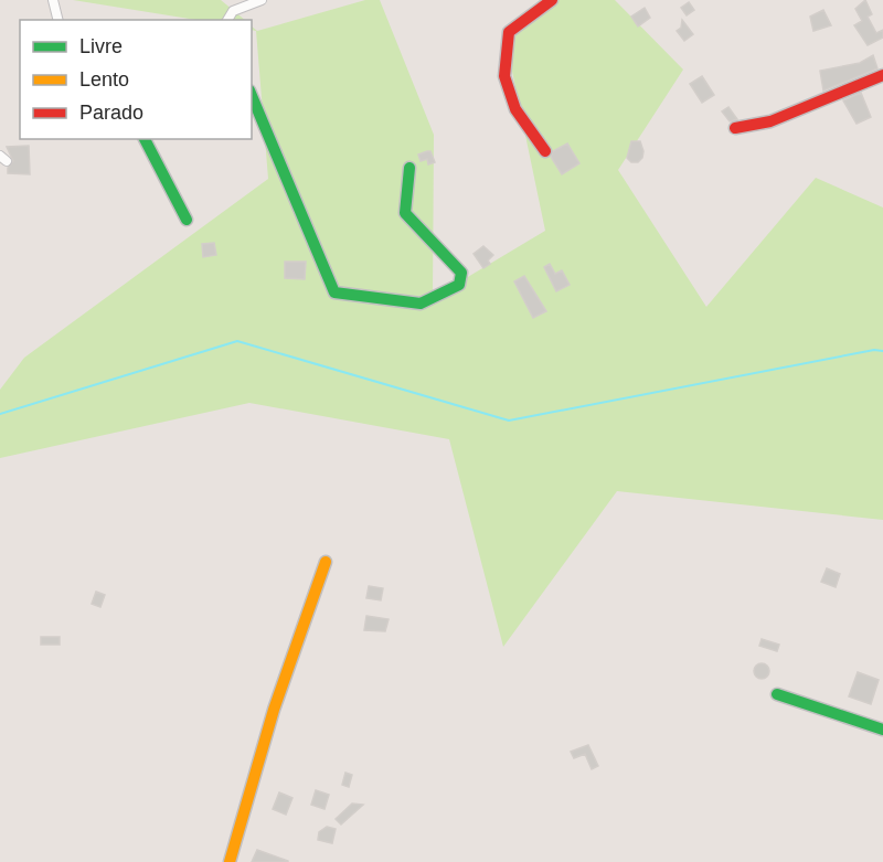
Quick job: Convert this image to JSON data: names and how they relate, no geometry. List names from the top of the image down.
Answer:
{
  "legend": ["Livre", "Lento", "Parado"]
}
